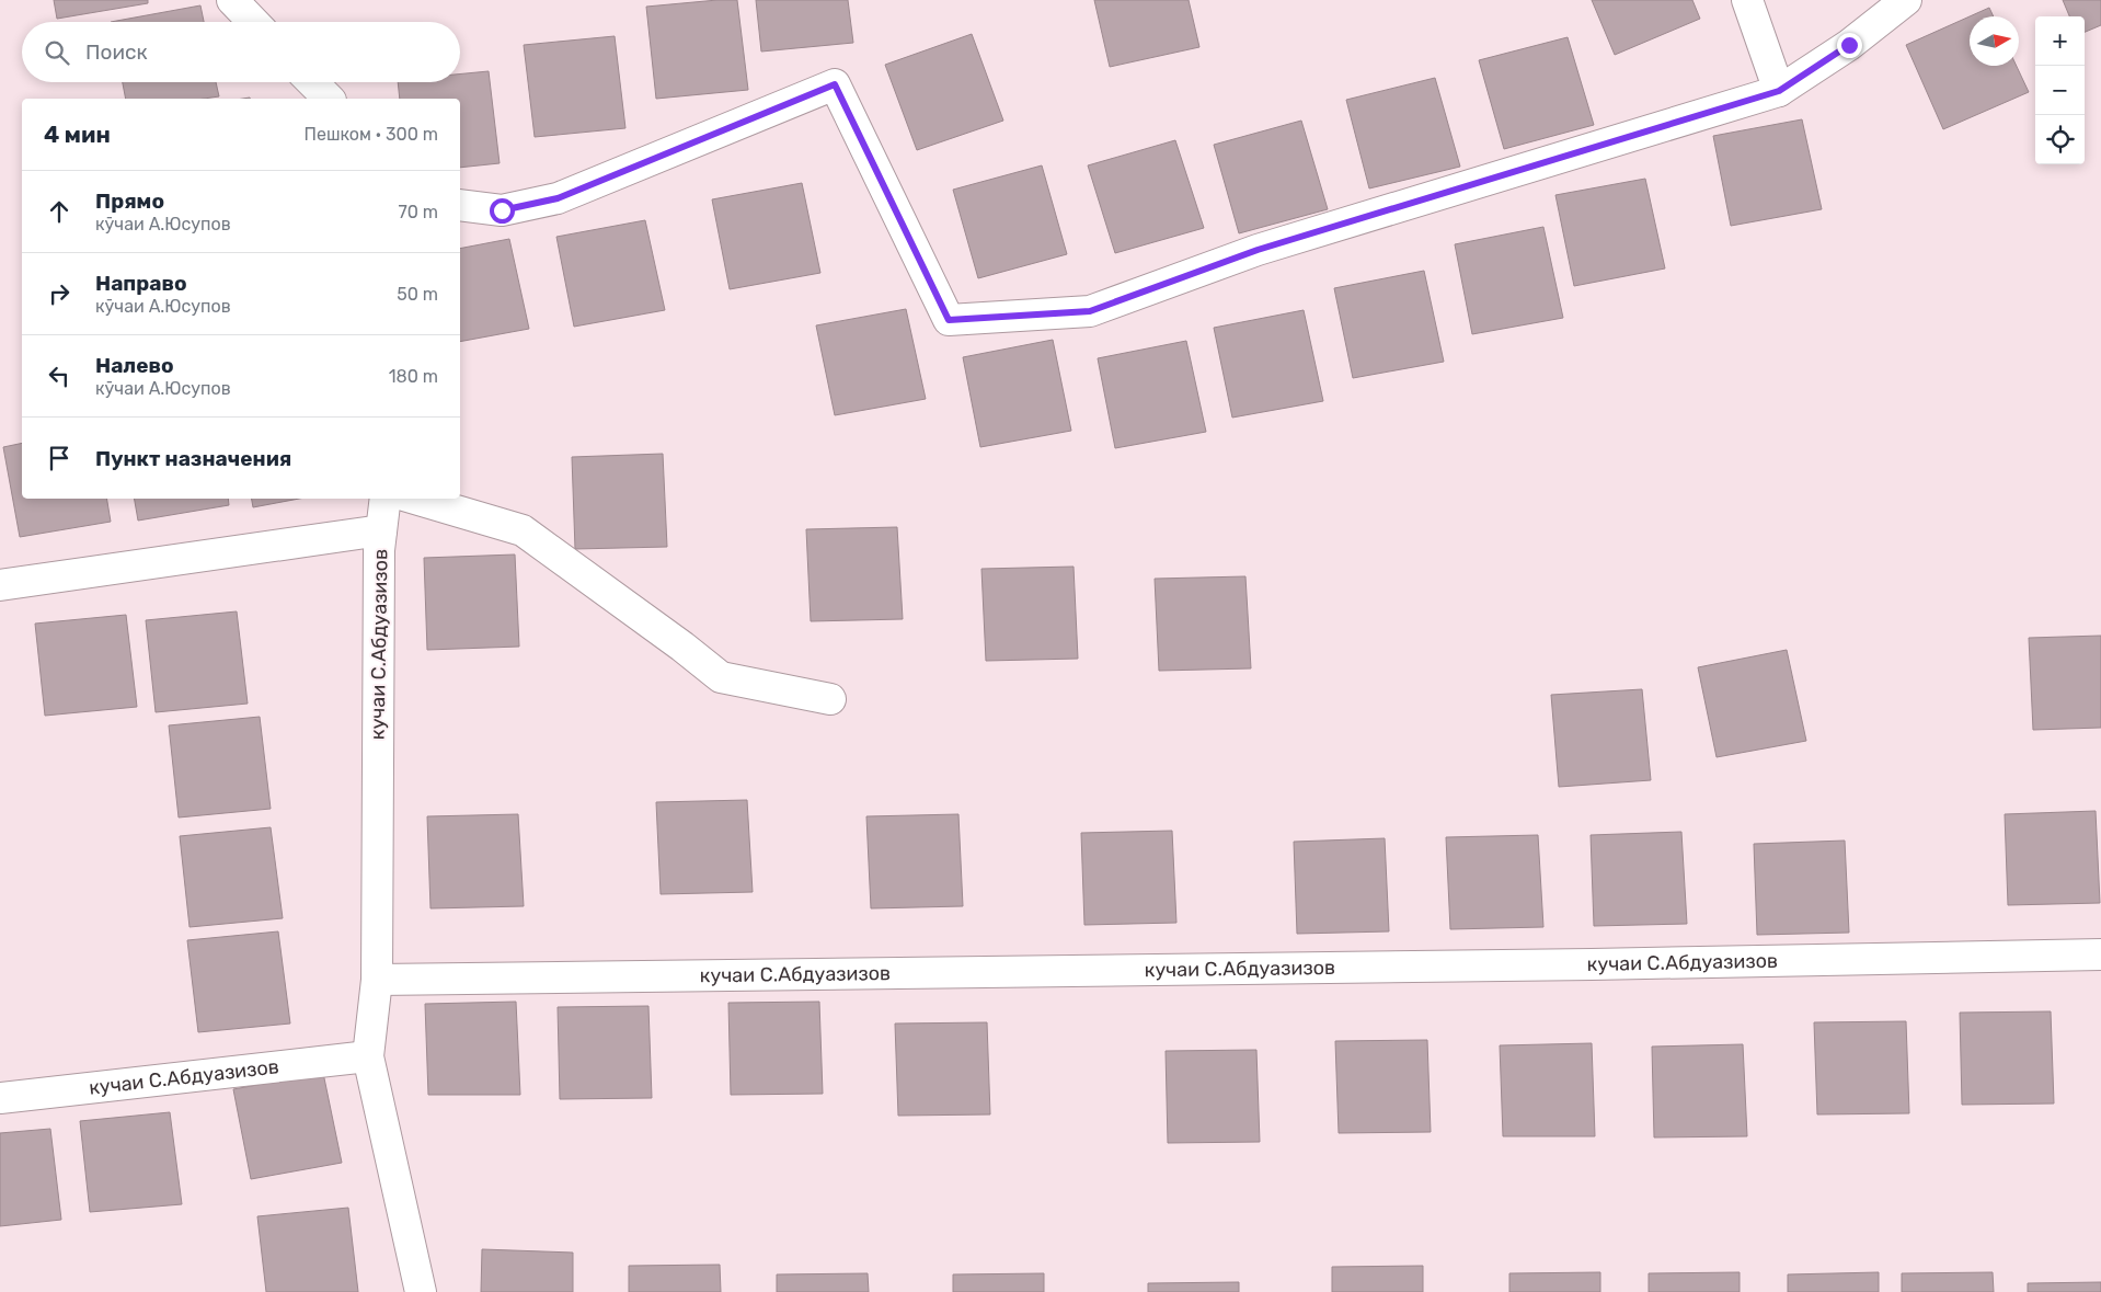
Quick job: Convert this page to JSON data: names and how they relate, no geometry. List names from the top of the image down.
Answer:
{
  "streets": {
    "street": ["кучаи С.Абдуазизов"]
  },
  "north": "right",
  "page": {
    "map_buttons": ["+", "−"],
    "search": "Поиск",
    "heading": ["4 мин", "Пешком · 300 m"],
    "list": [
      ["Прямо", "кӯчаи А.Юсупов", "70 m"],
      ["Направо", "кӯчаи А.Юсупов", "50 m"],
      ["Налево", "кӯчаи А.Юсупов", "180 m"],
      "Пункт назначения"
    ]
  }
}
